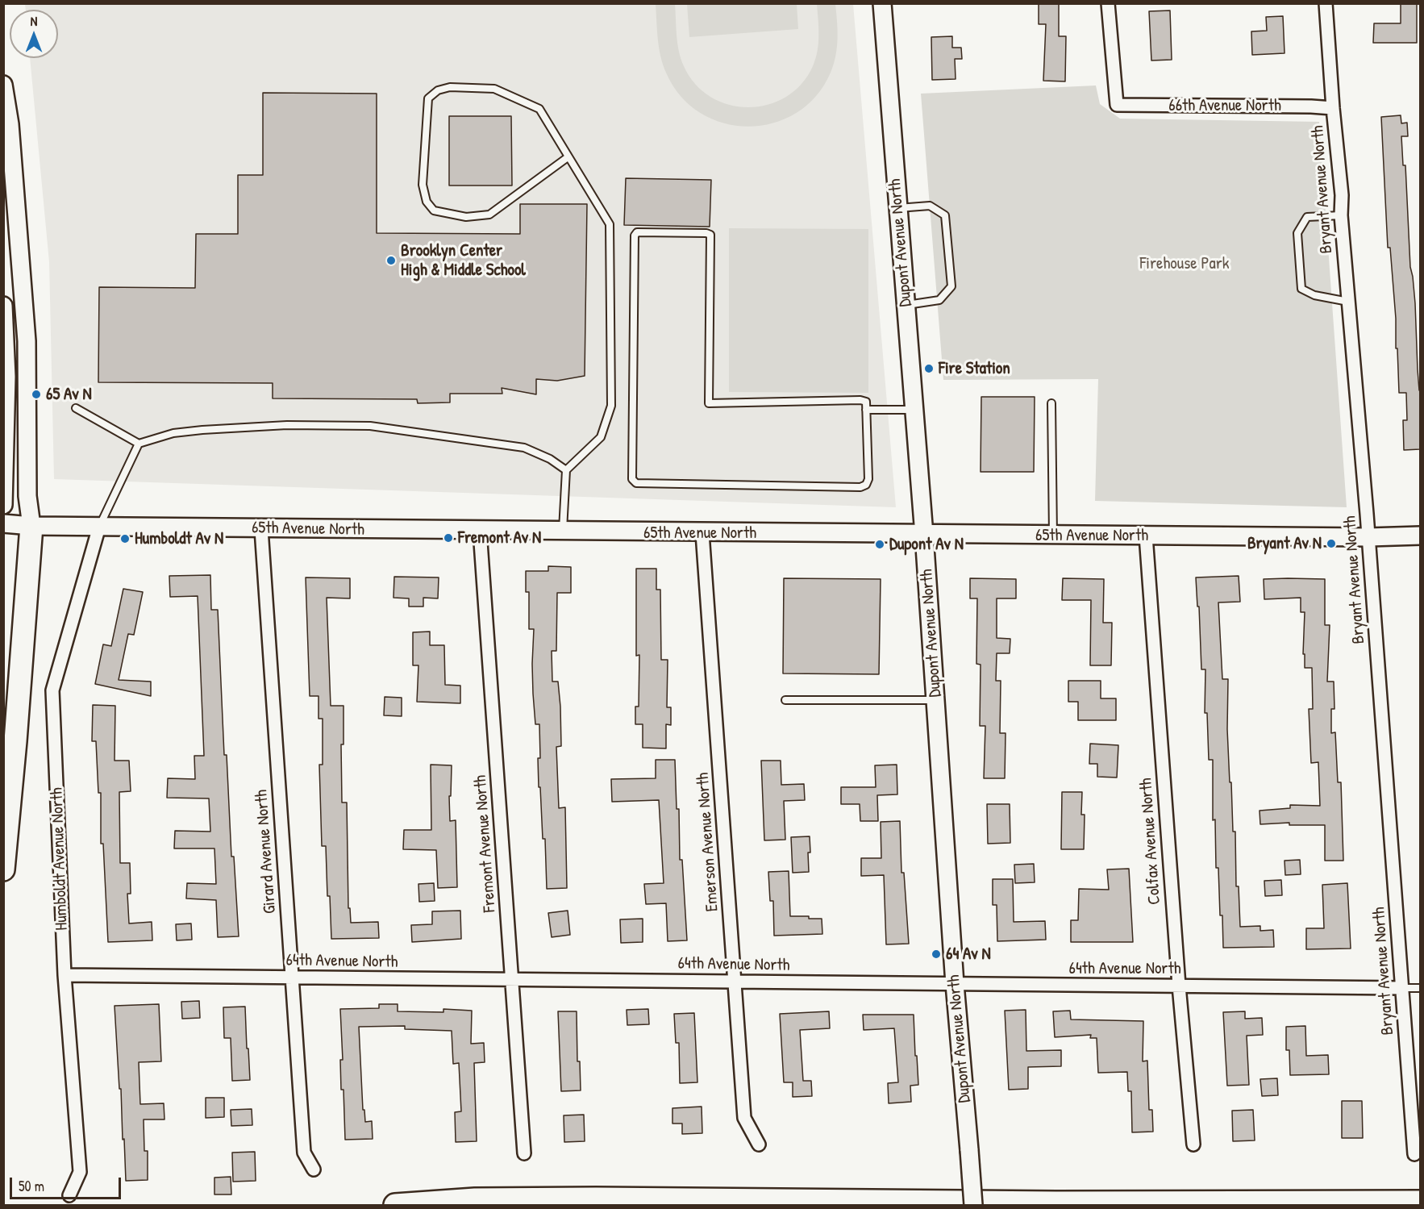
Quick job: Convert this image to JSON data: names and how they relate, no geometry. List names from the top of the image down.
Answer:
{
  "streets": {
    "street": [
      "66th Avenue North",
      "Bryant Avenue North",
      "Dupont Avenue North",
      "65th Avenue North",
      "Colfax Avenue North",
      "Emerson Avenue North",
      "Fremont Avenue North",
      "Girard Avenue North",
      "Humboldt Avenue North",
      "64th Avenue North"
    ]
  },
  "crossings": [
    ["66th Avenue North", "Bryant Avenue North"],
    ["Bryant Avenue North", "65th Avenue North"],
    ["Bryant Avenue North", "64th Avenue North"],
    ["Dupont Avenue North", "65th Avenue North"],
    ["Dupont Avenue North", "64th Avenue North"],
    ["65th Avenue North", "Colfax Avenue North"],
    ["65th Avenue North", "Emerson Avenue North"],
    ["65th Avenue North", "Fremont Avenue North"],
    ["65th Avenue North", "Girard Avenue North"],
    ["65th Avenue North", "Humboldt Avenue North"],
    ["Colfax Avenue North", "64th Avenue North"],
    ["Emerson Avenue North", "64th Avenue North"],
    ["Fremont Avenue North", "64th Avenue North"],
    ["Girard Avenue North", "64th Avenue North"],
    ["Humboldt Avenue North", "64th Avenue North"]
  ],
  "parks": ["Firehouse Park"],
  "places": [
    "Brooklyn Center High & Middle School",
    "Fire Station",
    "65 Av N",
    "Fremont Av N",
    "Humboldt Av N",
    "Bryant Av N",
    "Dupont Av N",
    "64 Av N"
  ],
  "scale_bar": "50 m",
  "north": "top"
}
